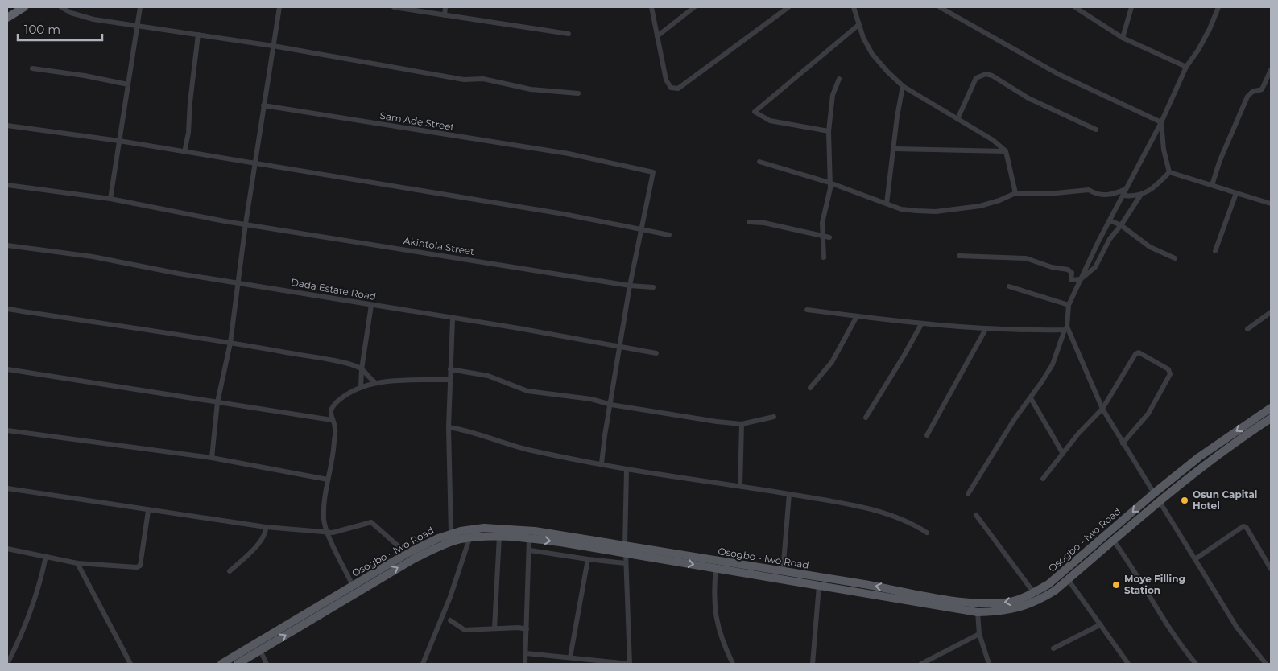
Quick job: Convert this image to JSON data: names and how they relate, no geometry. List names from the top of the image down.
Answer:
{
  "streets": {
    "main road": ["Osogbo - Iwo Road"],
    "street": ["Sam Ade Street", "Akintola Street", "Dada Estate Road"]
  },
  "places": ["Osun Capital Hotel", "Moye Filling Station"],
  "scale_bar": "100 m"
}
